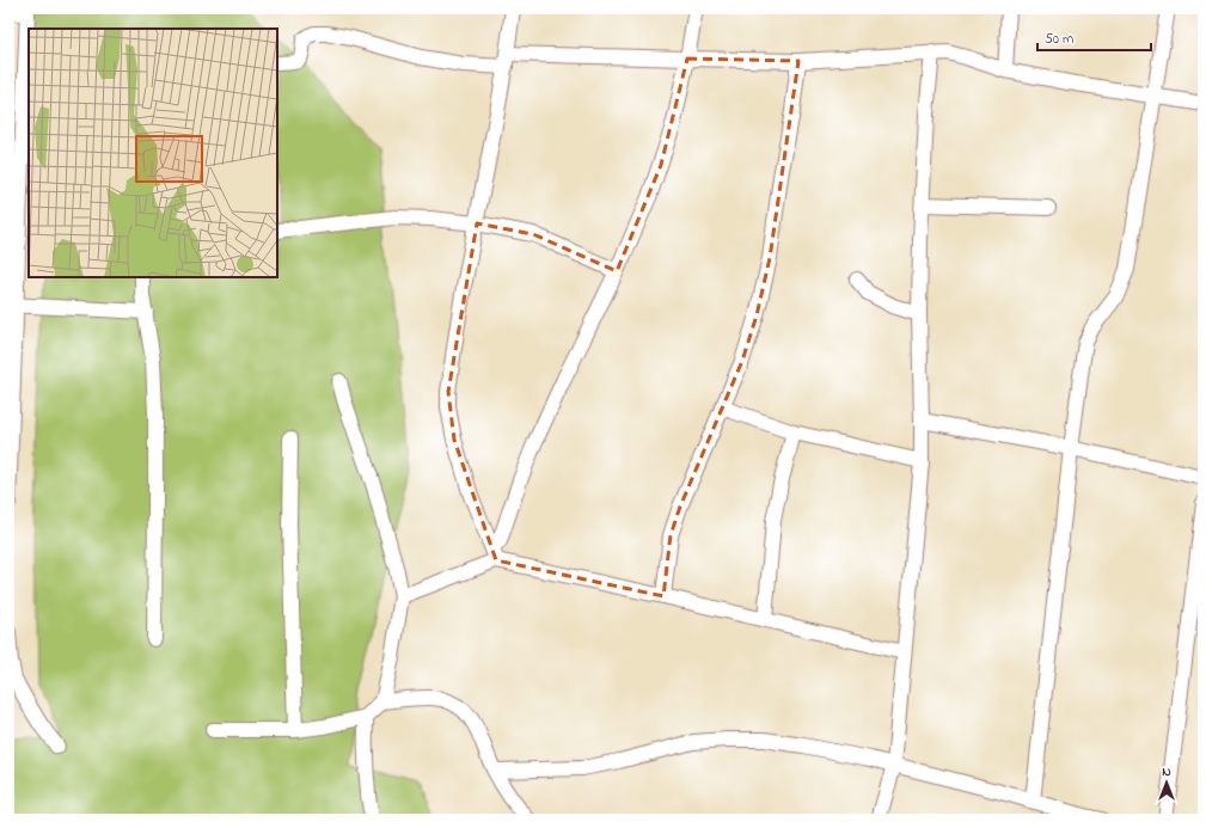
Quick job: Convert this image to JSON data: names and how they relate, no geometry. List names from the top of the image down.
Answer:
{
  "scale_bar": "50 m",
  "north": "top"
}
